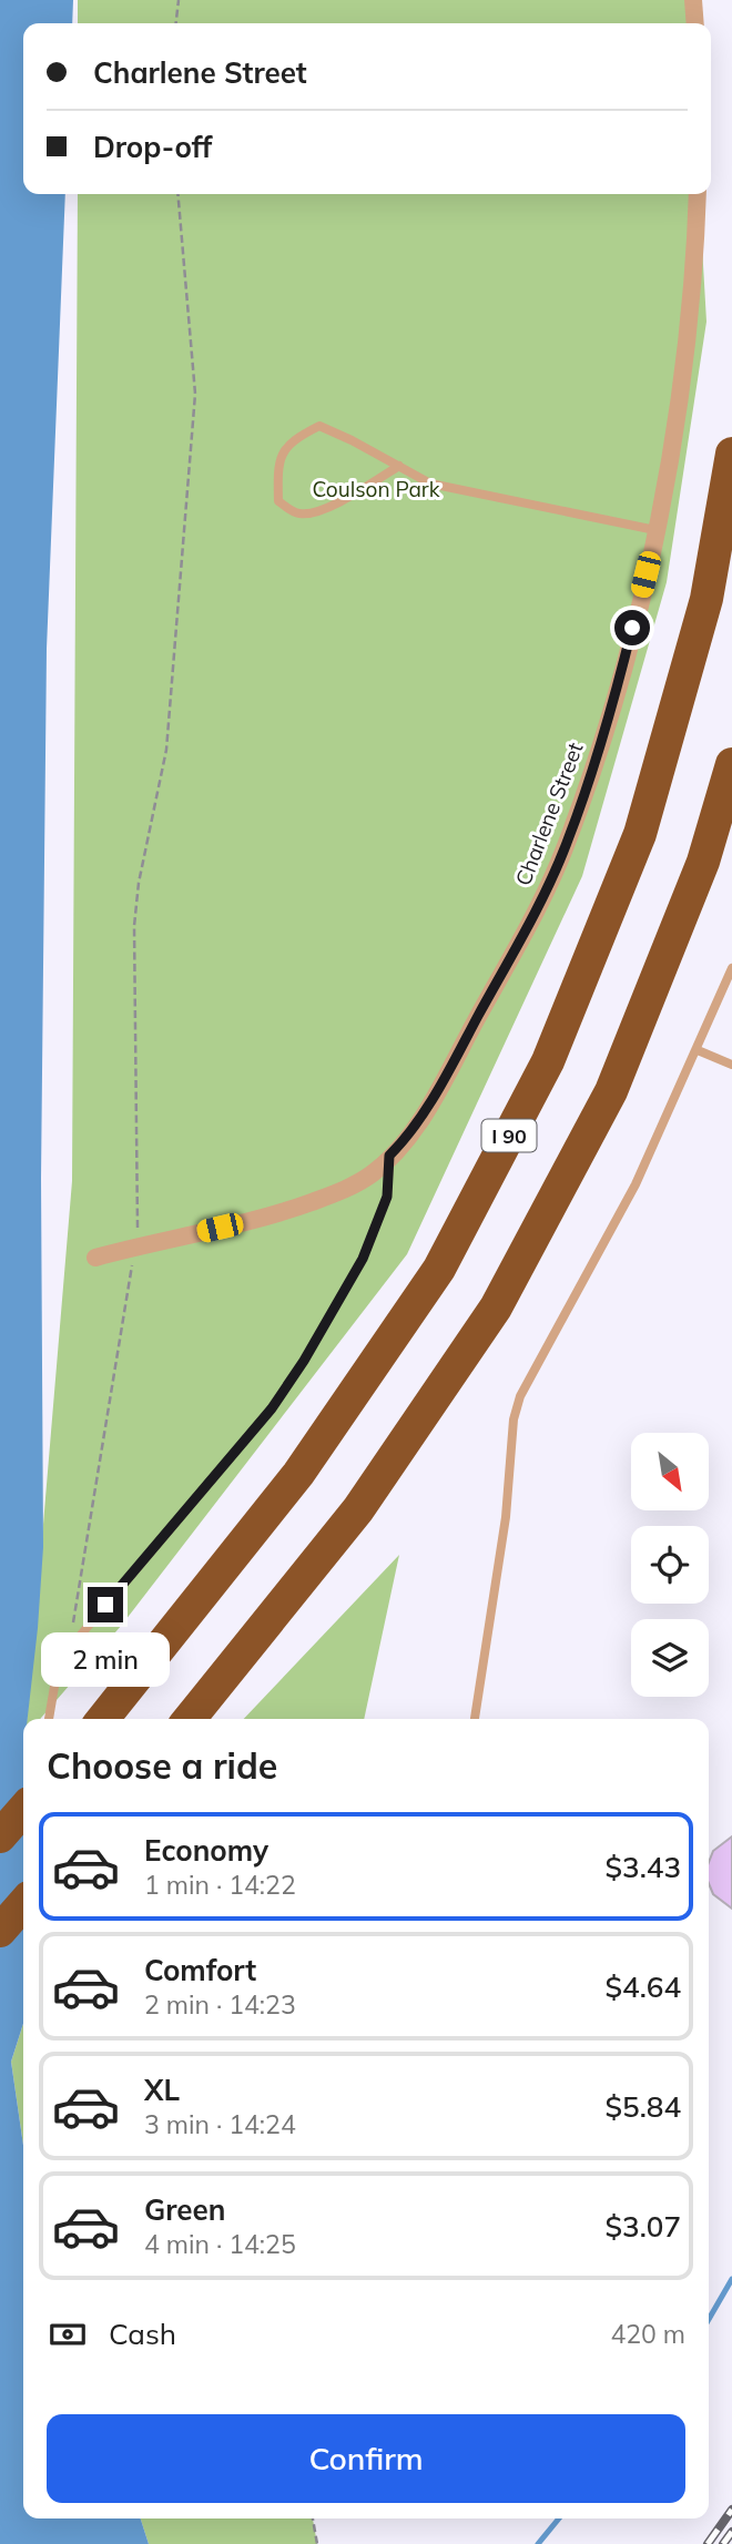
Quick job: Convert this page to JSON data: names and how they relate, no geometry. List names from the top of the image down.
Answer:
{
  "streets": {
    "highway": ["I 90"],
    "street": ["Charlene Street"]
  },
  "parks": ["Coulson Park"],
  "north": "bottom right",
  "page": {
    "banner": ["Charlene Street", "Drop-off"],
    "bubble": "2 min",
    "heading": "Choose a ride",
    "list": [
      {
        "name": "Economy",
        "note": "1 min · 14:22",
        "value": "$3.43"
      },
      {
        "name": "Comfort",
        "note": "2 min · 14:23",
        "value": "$4.64"
      },
      {
        "name": "XL",
        "note": "3 min · 14:24",
        "value": "$5.84"
      },
      {
        "name": "Green",
        "note": "4 min · 14:25",
        "value": "$3.07"
      }
    ],
    "pay": ["Cash", "420 m"],
    "buttons": "Confirm"
  }
}
